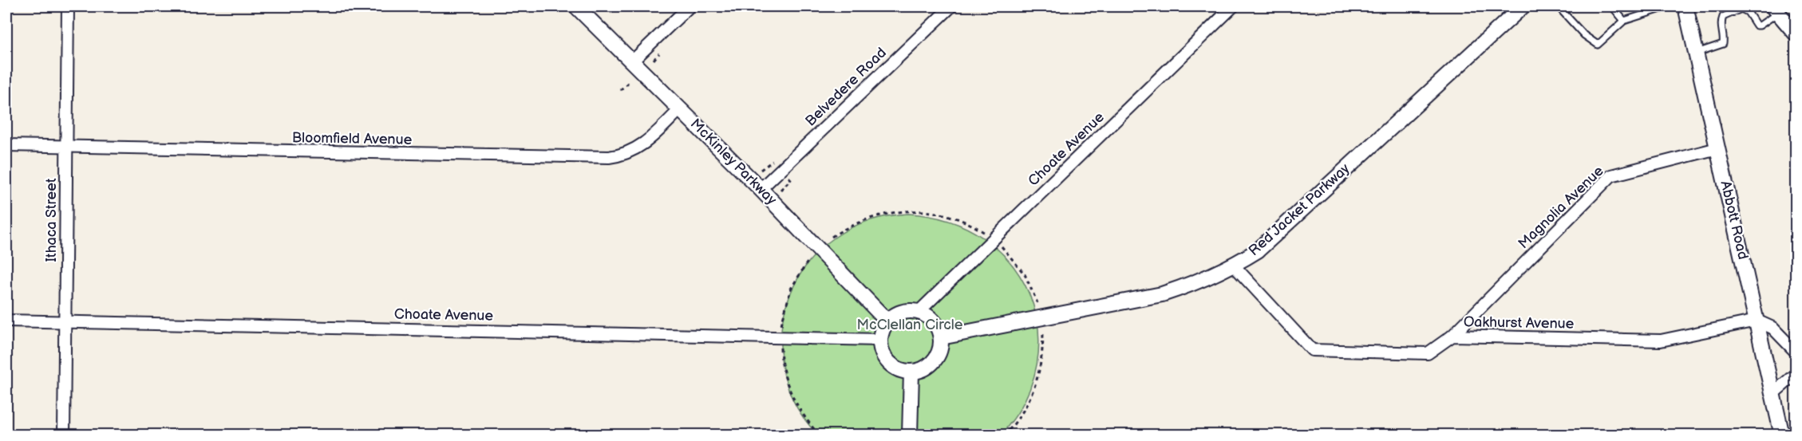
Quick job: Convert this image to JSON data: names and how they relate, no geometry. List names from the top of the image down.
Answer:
{
  "streets": {
    "street": [
      "Belvedere Road",
      "Bloomfield Avenue",
      "Choate Avenue",
      "McKinley Parkway",
      "Magnolia Avenue",
      "Red Jacket Parkway",
      "Ithaca Street",
      "Abbott Road",
      "Oakhurst Avenue"
    ]
  },
  "crossings": [
    ["Belvedere Road", "McKinley Parkway"],
    ["Bloomfield Avenue", "McKinley Parkway"],
    ["Bloomfield Avenue", "Ithaca Street"],
    ["Choate Avenue", "McKinley Parkway"],
    ["Choate Avenue", "Red Jacket Parkway"],
    ["Choate Avenue", "Ithaca Street"],
    ["McKinley Parkway", "Red Jacket Parkway"],
    ["Magnolia Avenue", "Abbott Road"],
    ["Magnolia Avenue", "Oakhurst Avenue"],
    ["Red Jacket Parkway", "Oakhurst Avenue"],
    ["Abbott Road", "Oakhurst Avenue"]
  ],
  "parks": ["McClellan Circle"]
}
